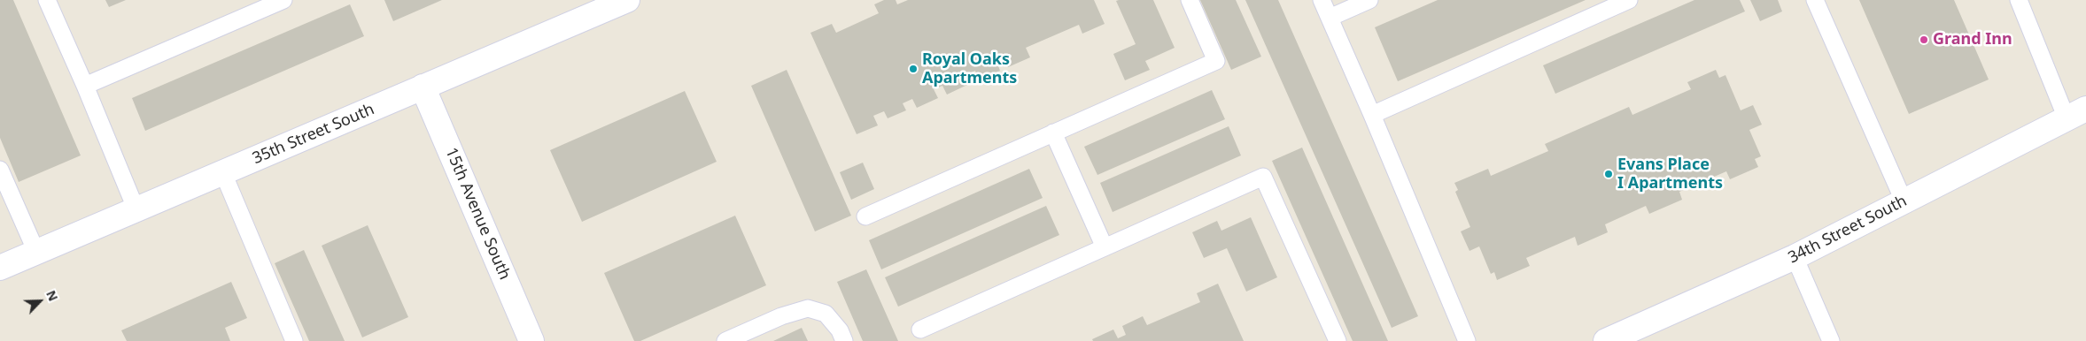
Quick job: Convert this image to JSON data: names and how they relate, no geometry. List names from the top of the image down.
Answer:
{
  "streets": {
    "street": ["35th Street South", "15th Avenue South", "34th Street South"]
  },
  "crossings": [
    ["35th Street South", "15th Avenue South"]
  ],
  "places": ["Grand Inn", "Royal Oaks Apartments", "Evans Place I Apartments"],
  "north": "top right"
}
